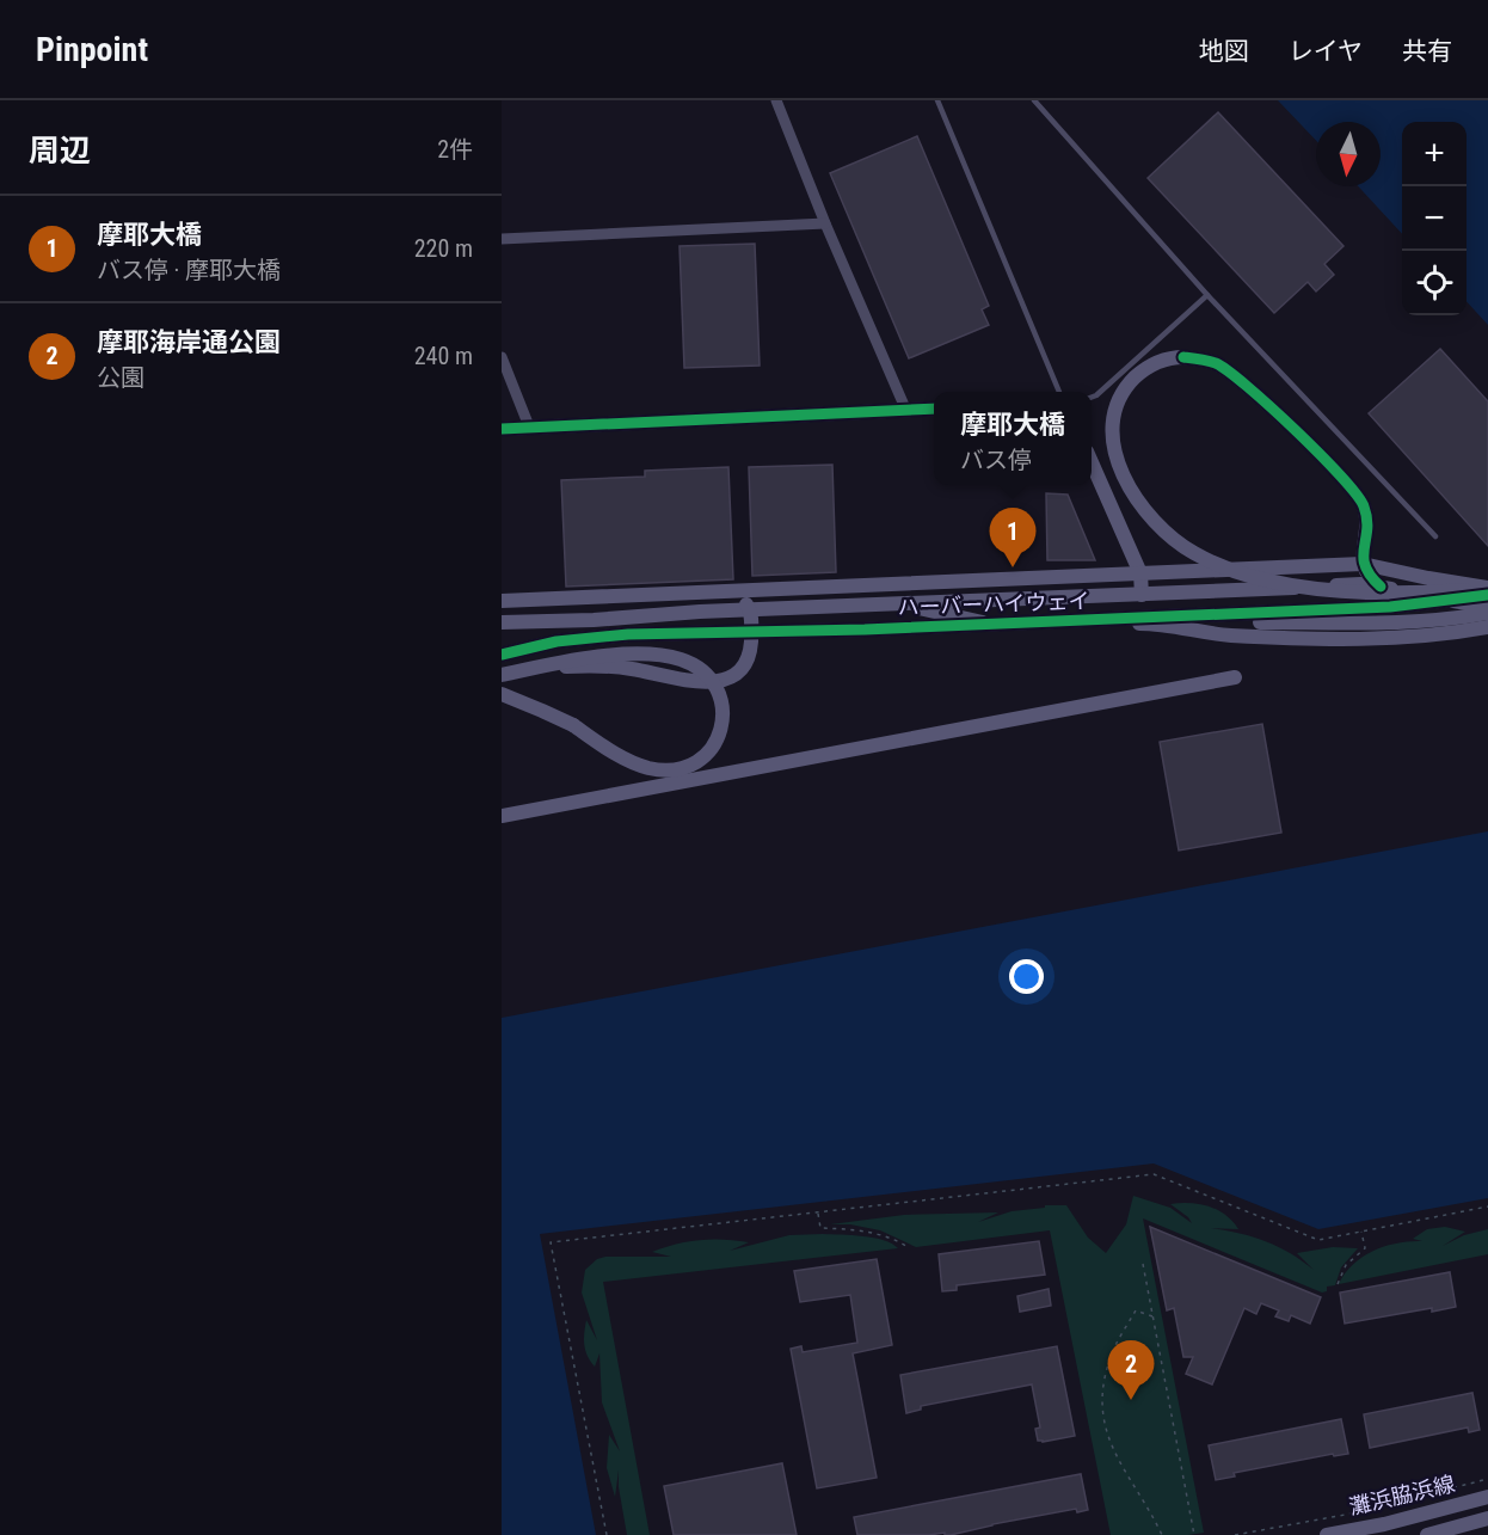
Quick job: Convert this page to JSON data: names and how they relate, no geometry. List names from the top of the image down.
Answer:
{
  "streets": {
    "street": ["ハーバーハイウェイ", "灘浜脇浜線"]
  },
  "north": "bottom",
  "page": {
    "header": "Pinpoint",
    "nav": ["地図", "レイヤ", "共有"],
    "heading": ["周辺", "2件"],
    "map_buttons": ["+", "−"],
    "list": [
      {
        "mark": "1",
        "name": "摩耶大橋",
        "note": "バス停 · 摩耶大橋",
        "value": "220 m"
      },
      {
        "mark": "2",
        "name": "摩耶海岸通公園",
        "note": "公園",
        "value": "240 m"
      }
    ],
    "popup": ["摩耶大橋", "バス停"],
    "pins": ["1", "2"]
  }
}
